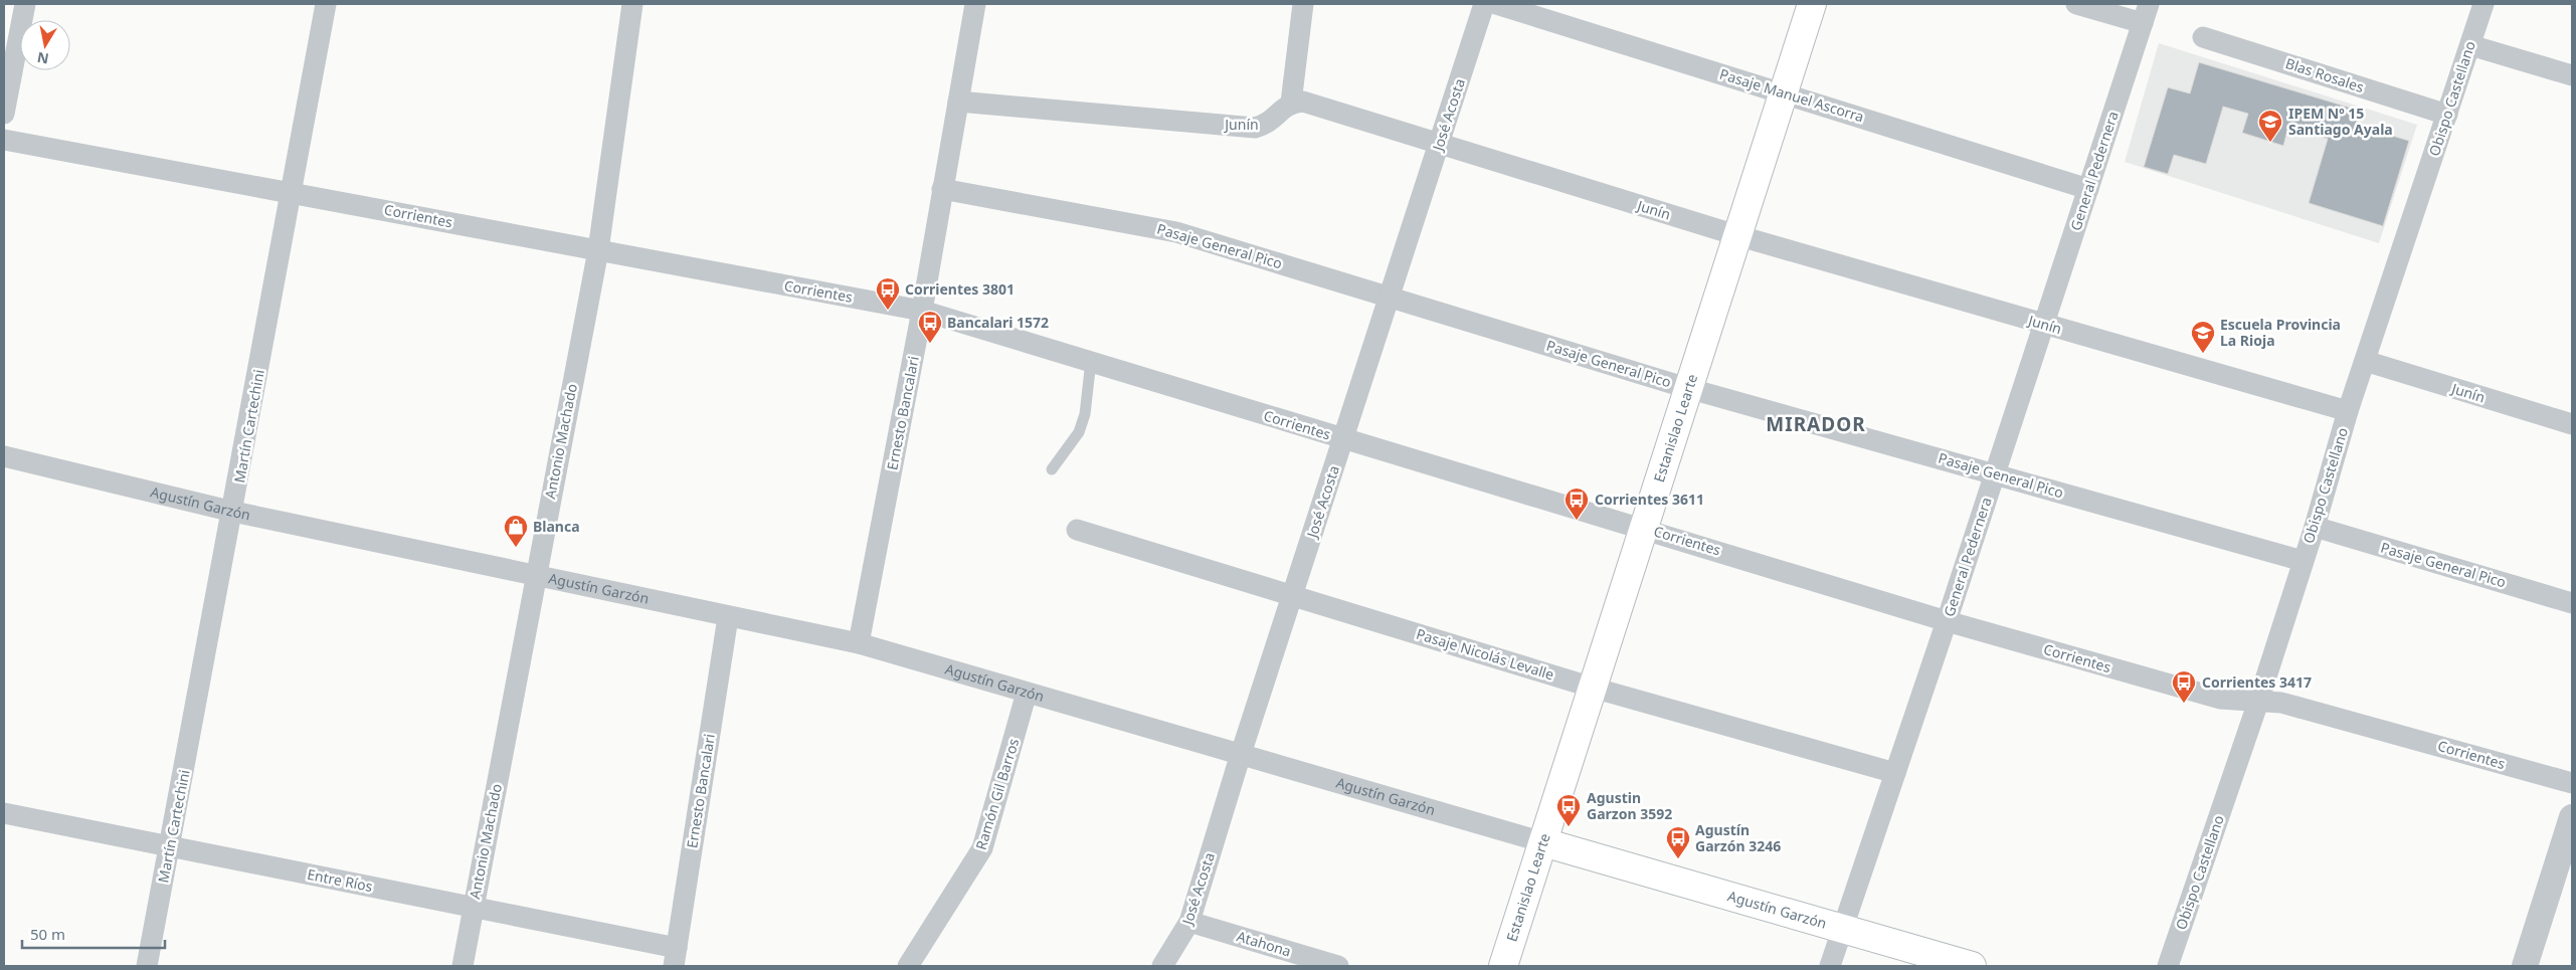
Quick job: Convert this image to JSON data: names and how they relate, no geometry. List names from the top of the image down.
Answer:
{
  "streets": {
    "main road": ["Estanislao Learte", "Agustín Garzón"],
    "street": [
      "Blas Rosales",
      "Pasaje Manuel Ascorra",
      "Obispo Castellano",
      "José Acosta",
      "Junín",
      "General Pedernera",
      "Corrientes",
      "Pasaje General Pico",
      "Ernesto Bancalari",
      "Martín Cartechini",
      "Antonio Machado",
      "Pasaje Nicolás Levalle",
      "Ramón Gil Barros",
      "Entre Ríos",
      "Atahona"
    ]
  },
  "crossings": [
    ["Blas Rosales", "Obispo Castellano"],
    ["Pasaje Manuel Ascorra", "General Pedernera"],
    ["Pasaje Manuel Ascorra", "Estanislao Learte"],
    ["Obispo Castellano", "Junín"],
    ["Obispo Castellano", "Corrientes"],
    ["Obispo Castellano", "Pasaje General Pico"],
    ["José Acosta", "Junín"],
    ["José Acosta", "Corrientes"],
    ["José Acosta", "Pasaje General Pico"],
    ["José Acosta", "Agustín Garzón"],
    ["José Acosta", "Pasaje Nicolás Levalle"],
    ["José Acosta", "Atahona"],
    ["Junín", "General Pedernera"],
    ["Junín", "Ernesto Bancalari"],
    ["Junín", "Estanislao Learte"],
    ["General Pedernera", "Corrientes"],
    ["General Pedernera", "Pasaje General Pico"],
    ["General Pedernera", "Agustín Garzón"],
    ["General Pedernera", "Pasaje Nicolás Levalle"],
    ["Corrientes", "Ernesto Bancalari"],
    ["Corrientes", "Martín Cartechini"],
    ["Corrientes", "Estanislao Learte"],
    ["Corrientes", "Antonio Machado"],
    ["Pasaje General Pico", "Ernesto Bancalari"],
    ["Pasaje General Pico", "Estanislao Learte"],
    ["Ernesto Bancalari", "Agustín Garzón"],
    ["Ernesto Bancalari", "Entre Ríos"],
    ["Martín Cartechini", "Agustín Garzón"],
    ["Martín Cartechini", "Entre Ríos"],
    ["Estanislao Learte", "Agustín Garzón"],
    ["Estanislao Learte", "Pasaje Nicolás Levalle"],
    ["Antonio Machado", "Agustín Garzón"],
    ["Antonio Machado", "Entre Ríos"],
    ["Agustín Garzón", "Ramón Gil Barros"]
  ],
  "districts": ["MIRADOR"],
  "places": {
    "school or university": ["IPEM Nº 15 Santiago Ayala", "Escuela Provincia La Rioja"],
    "bus stop": [
      "Corrientes 3801",
      "Bancalari 1572",
      "Corrientes 3611",
      "Corrientes 3417",
      "Agustin Garzon 3592",
      "Agustín Garzón 3246"
    ],
    "shop": ["Blanca"]
  },
  "scale_bar": "50 m",
  "north": "bottom"
}
